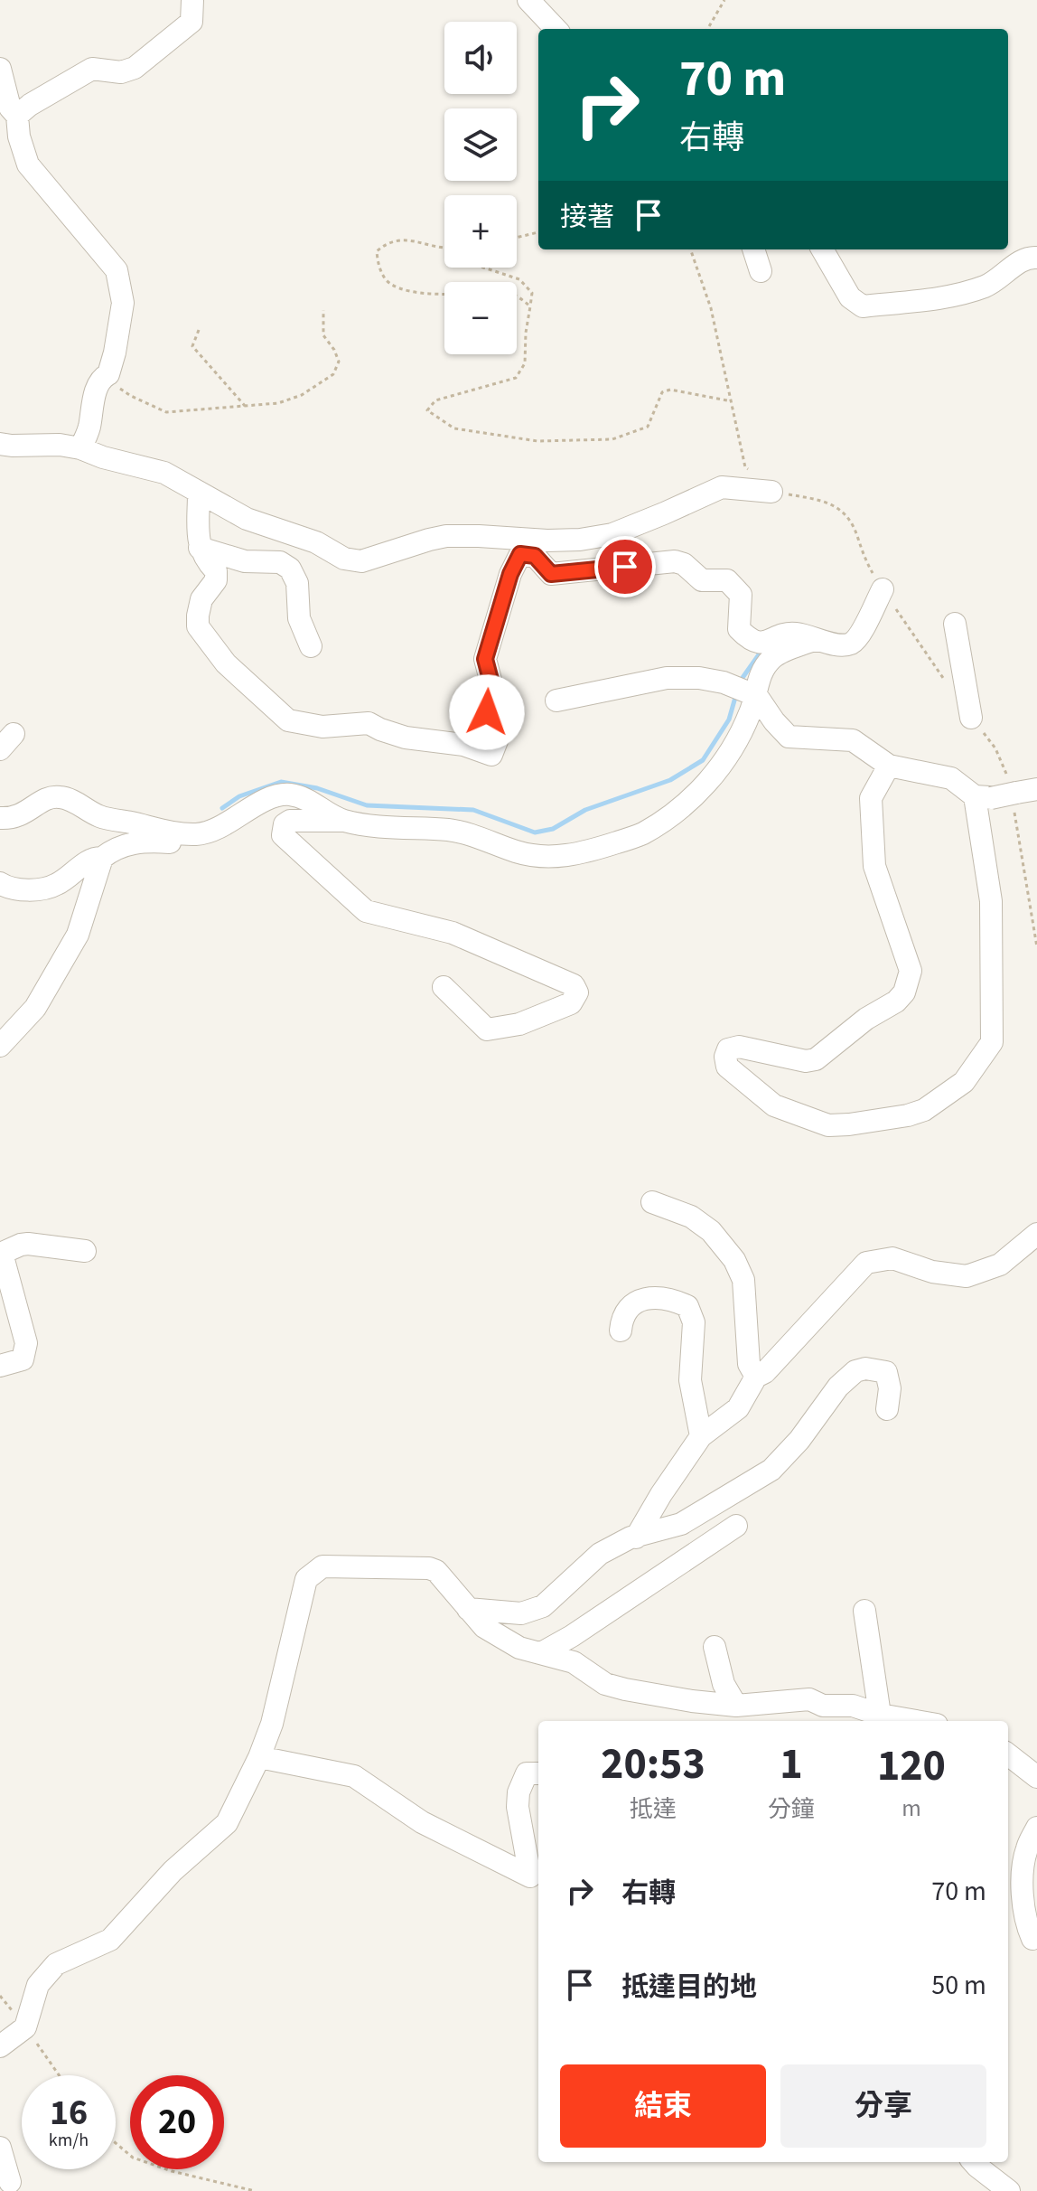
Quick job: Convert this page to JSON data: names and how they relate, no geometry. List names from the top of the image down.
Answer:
{
  "page": {
    "map_buttons": ["+", "−"],
    "turn": ["70 m", "右轉"],
    "then": "接著",
    "eta": [
      "20:53",
      "抵達",
      "1",
      "分鐘",
      "120",
      "m"
    ],
    "list": [
      {
        "name": "右轉",
        "value": "70 m"
      },
      {
        "name": "抵達目的地",
        "value": "50 m"
      }
    ],
    "buttons": ["結束", "分享"],
    "speed": "16 km/h",
    "limit": "20"
  }
}
